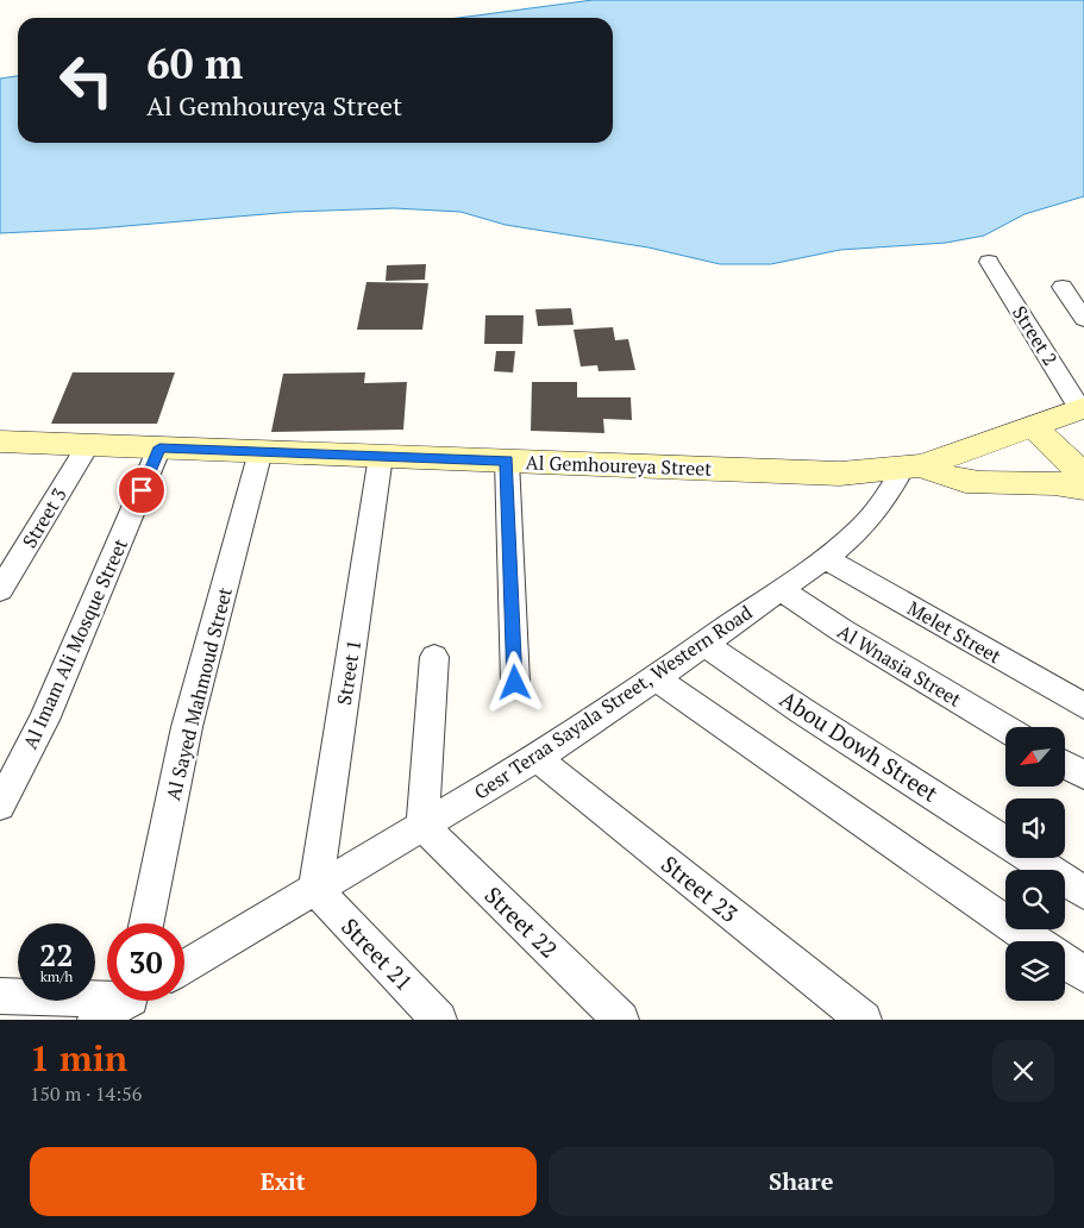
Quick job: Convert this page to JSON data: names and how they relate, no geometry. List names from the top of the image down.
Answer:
{
  "streets": {
    "street": [
      "Street 2",
      "Al Gemhoureya Street",
      "Street 3",
      "Melet Street",
      "Al Imam Ali Mosque Street",
      "Al Wnasia Street",
      "Street 1",
      "Al Sayed Mahmoud Street",
      "Gesr Teraa Sayala Street, Western Road",
      "Abou Dowh Street",
      "Street 23",
      "Street 22",
      "Street 21"
    ]
  },
  "crossings": [
    ["Street 2", "Al Gemhoureya Street"],
    ["Al Gemhoureya Street", "Street 3"],
    ["Al Gemhoureya Street", "Al Imam Ali Mosque Street"],
    ["Al Gemhoureya Street", "Street 1"],
    ["Al Gemhoureya Street", "Al Sayed Mahmoud Street"],
    ["Al Gemhoureya Street", "Gesr Teraa Sayala Street, Western Road"],
    ["Melet Street", "Gesr Teraa Sayala Street, Western Road"],
    ["Al Wnasia Street", "Gesr Teraa Sayala Street, Western Road"],
    ["Street 1", "Gesr Teraa Sayala Street, Western Road"],
    ["Street 1", "Street 21"],
    ["Gesr Teraa Sayala Street, Western Road", "Abou Dowh Street"],
    ["Gesr Teraa Sayala Street, Western Road", "Street 23"],
    ["Gesr Teraa Sayala Street, Western Road", "Street 22"],
    ["Gesr Teraa Sayala Street, Western Road", "Street 21"]
  ],
  "north": "bottom left",
  "page": {
    "turn": ["60 m", "Al Gemhoureya Street"],
    "speed": "22 km/h",
    "limit": "30",
    "heading": ["1 min", "150 m · 14:56"],
    "buttons": ["Exit", "Share"]
  }
}
